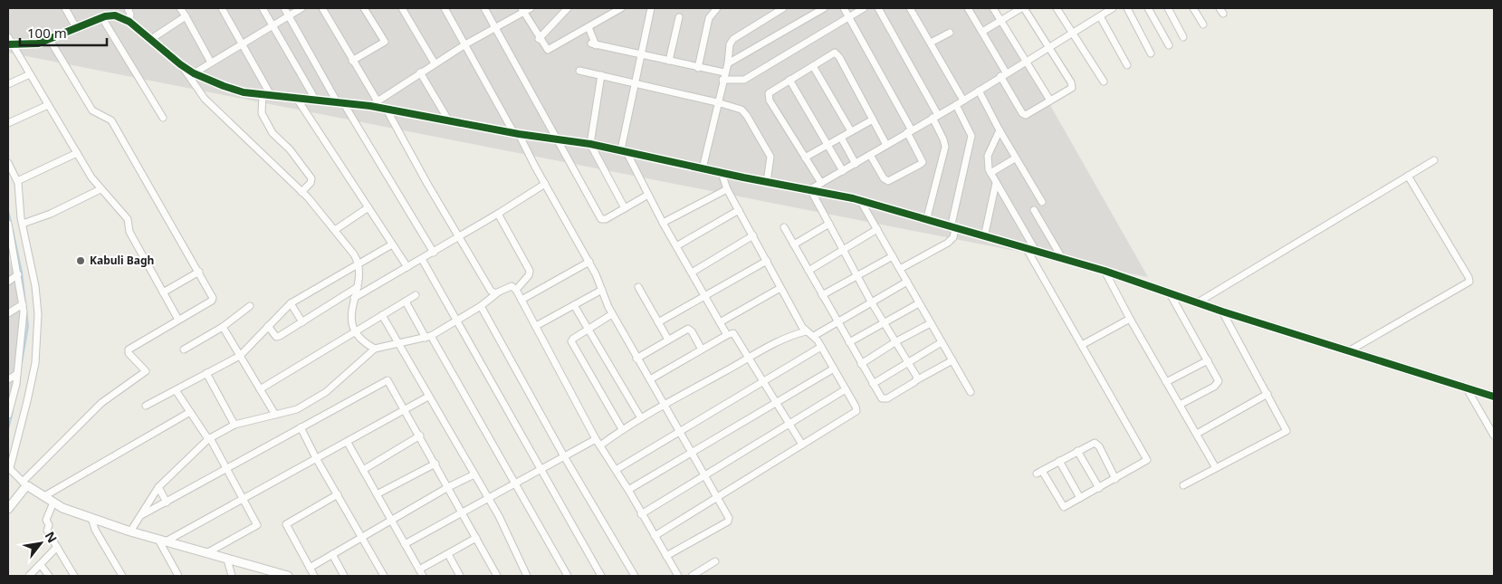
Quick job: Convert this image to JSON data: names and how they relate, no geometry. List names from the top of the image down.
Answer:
{
  "places": ["Kabuli Bagh"],
  "scale_bar": "100 m",
  "north": "top right"
}
